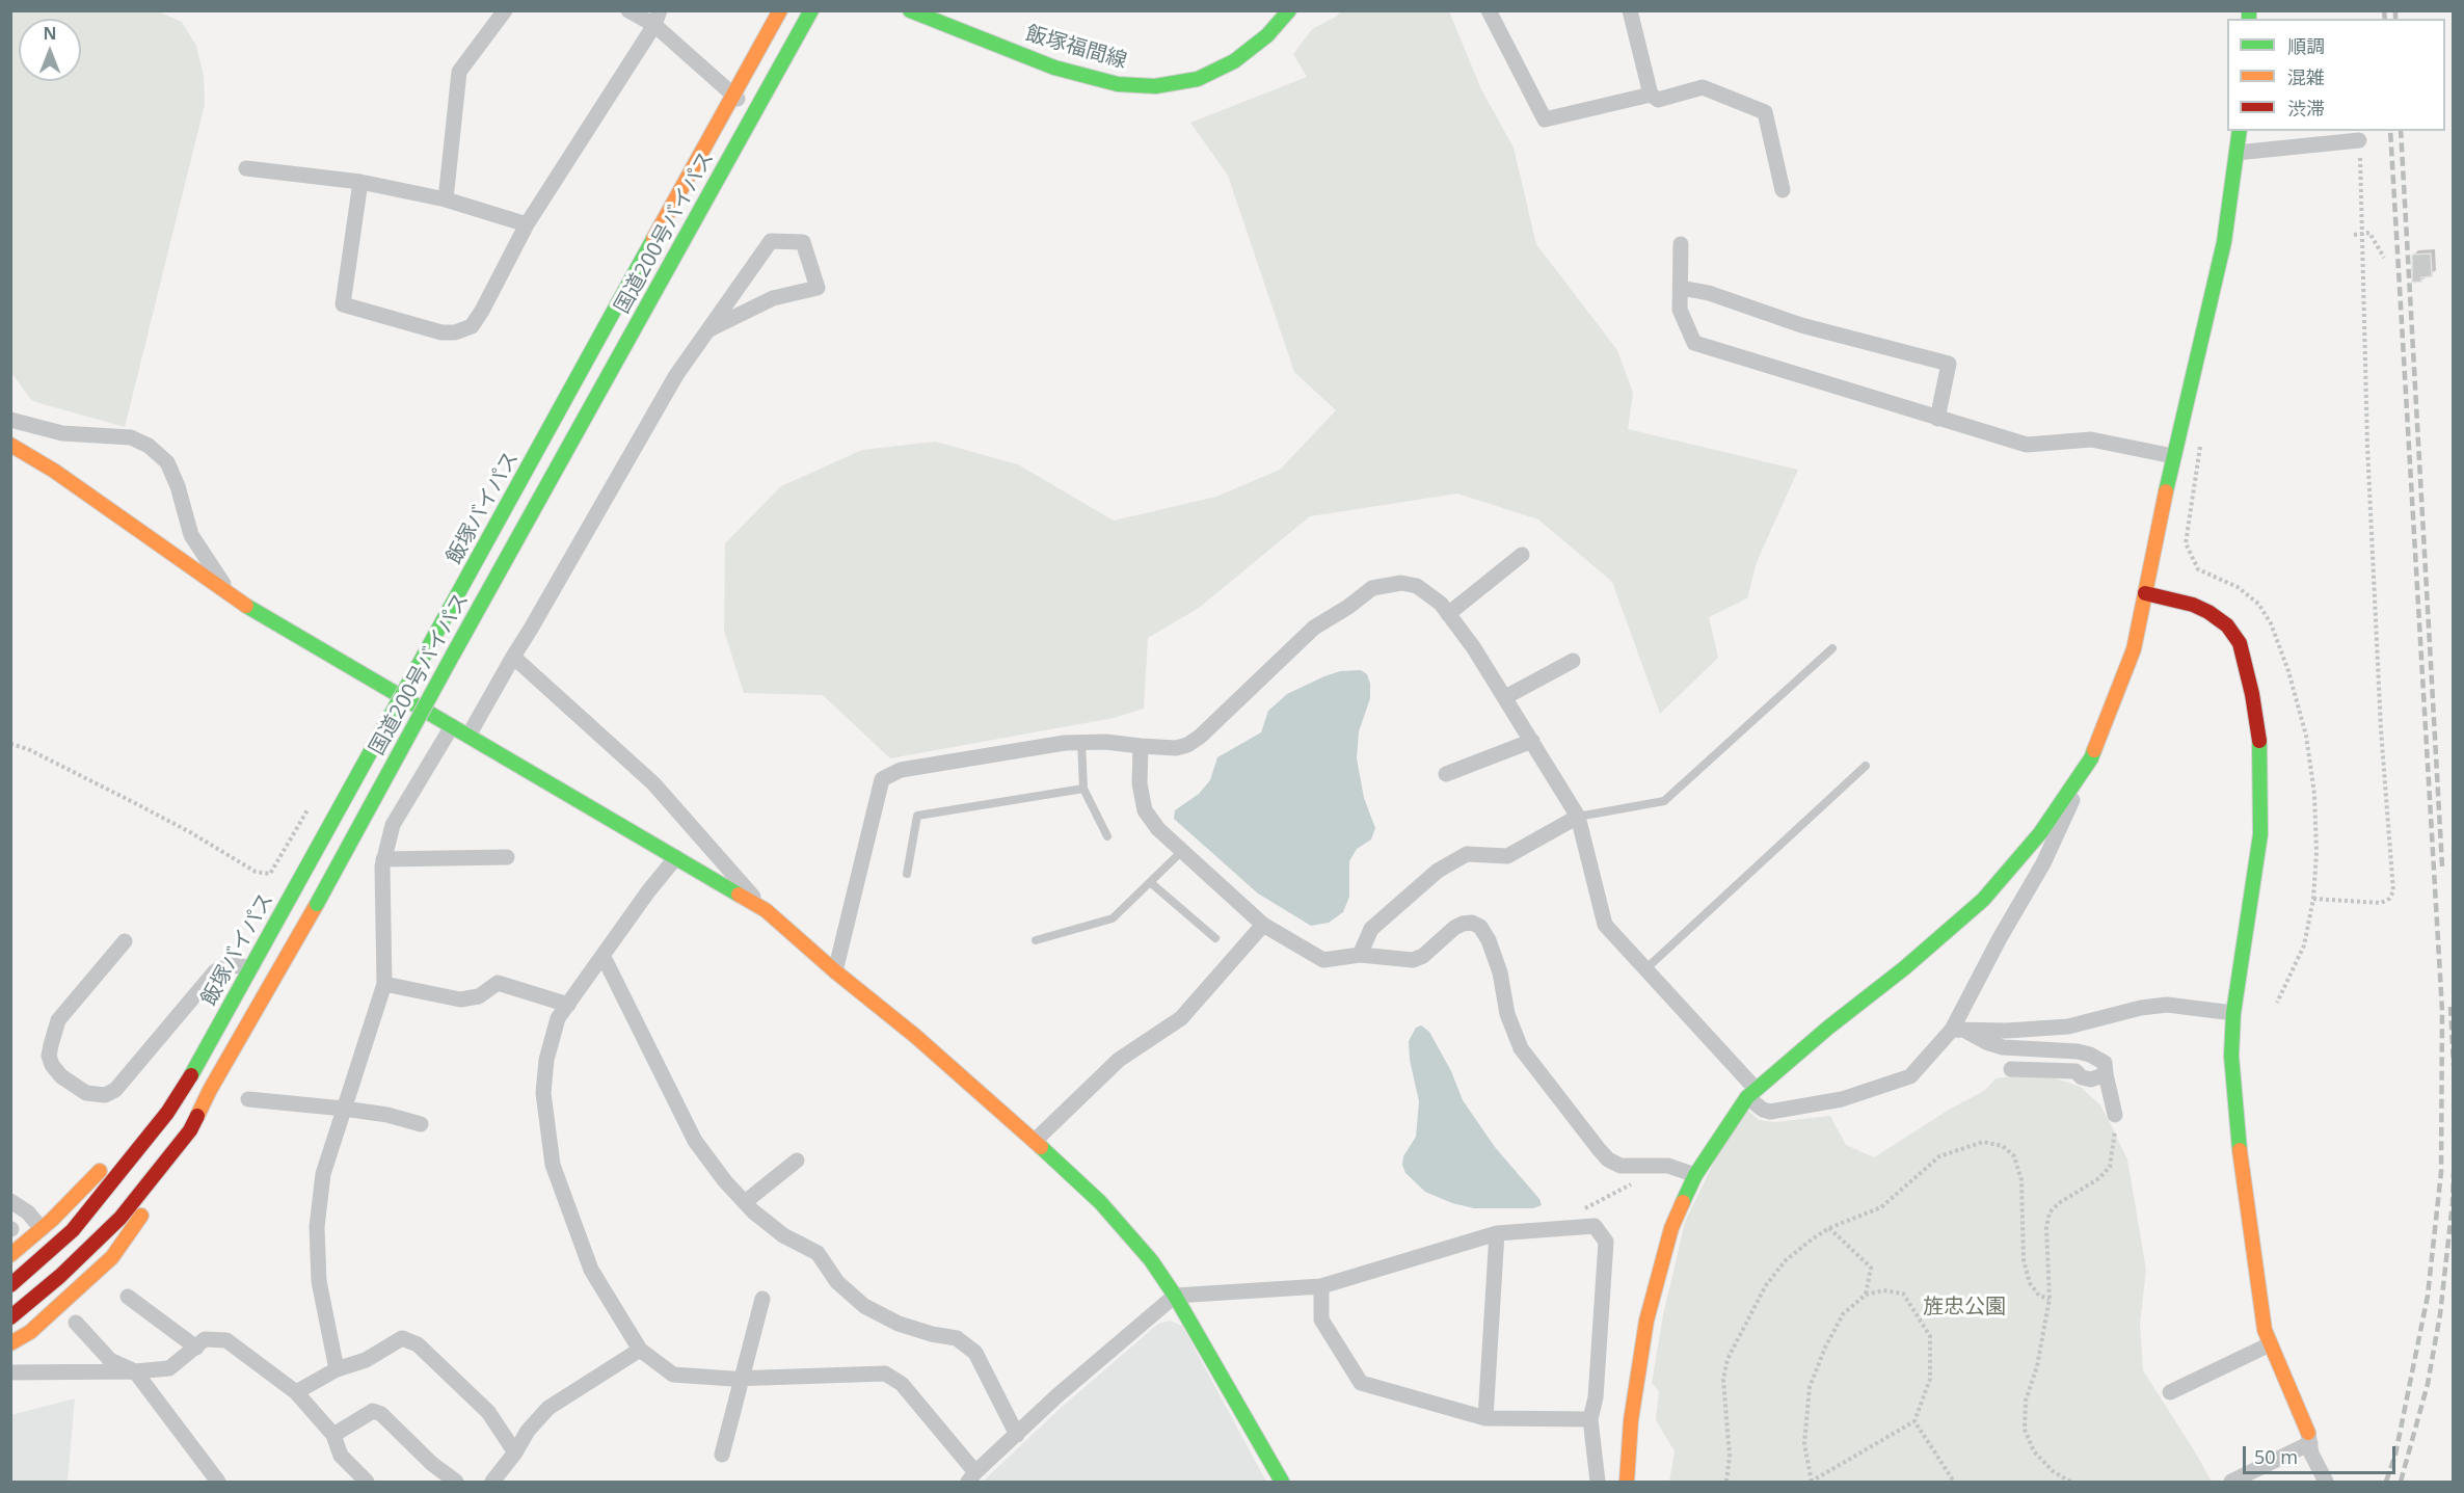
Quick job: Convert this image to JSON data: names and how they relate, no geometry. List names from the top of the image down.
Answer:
{
  "streets": {
    "main road": ["飯塚福間線", "国道200号バイパス", "飯塚バイパス"]
  },
  "parks": ["旌忠公園"],
  "legend": ["順調", "混雑", "渋滞"],
  "scale_bar": "50 m",
  "north": "top"
}
